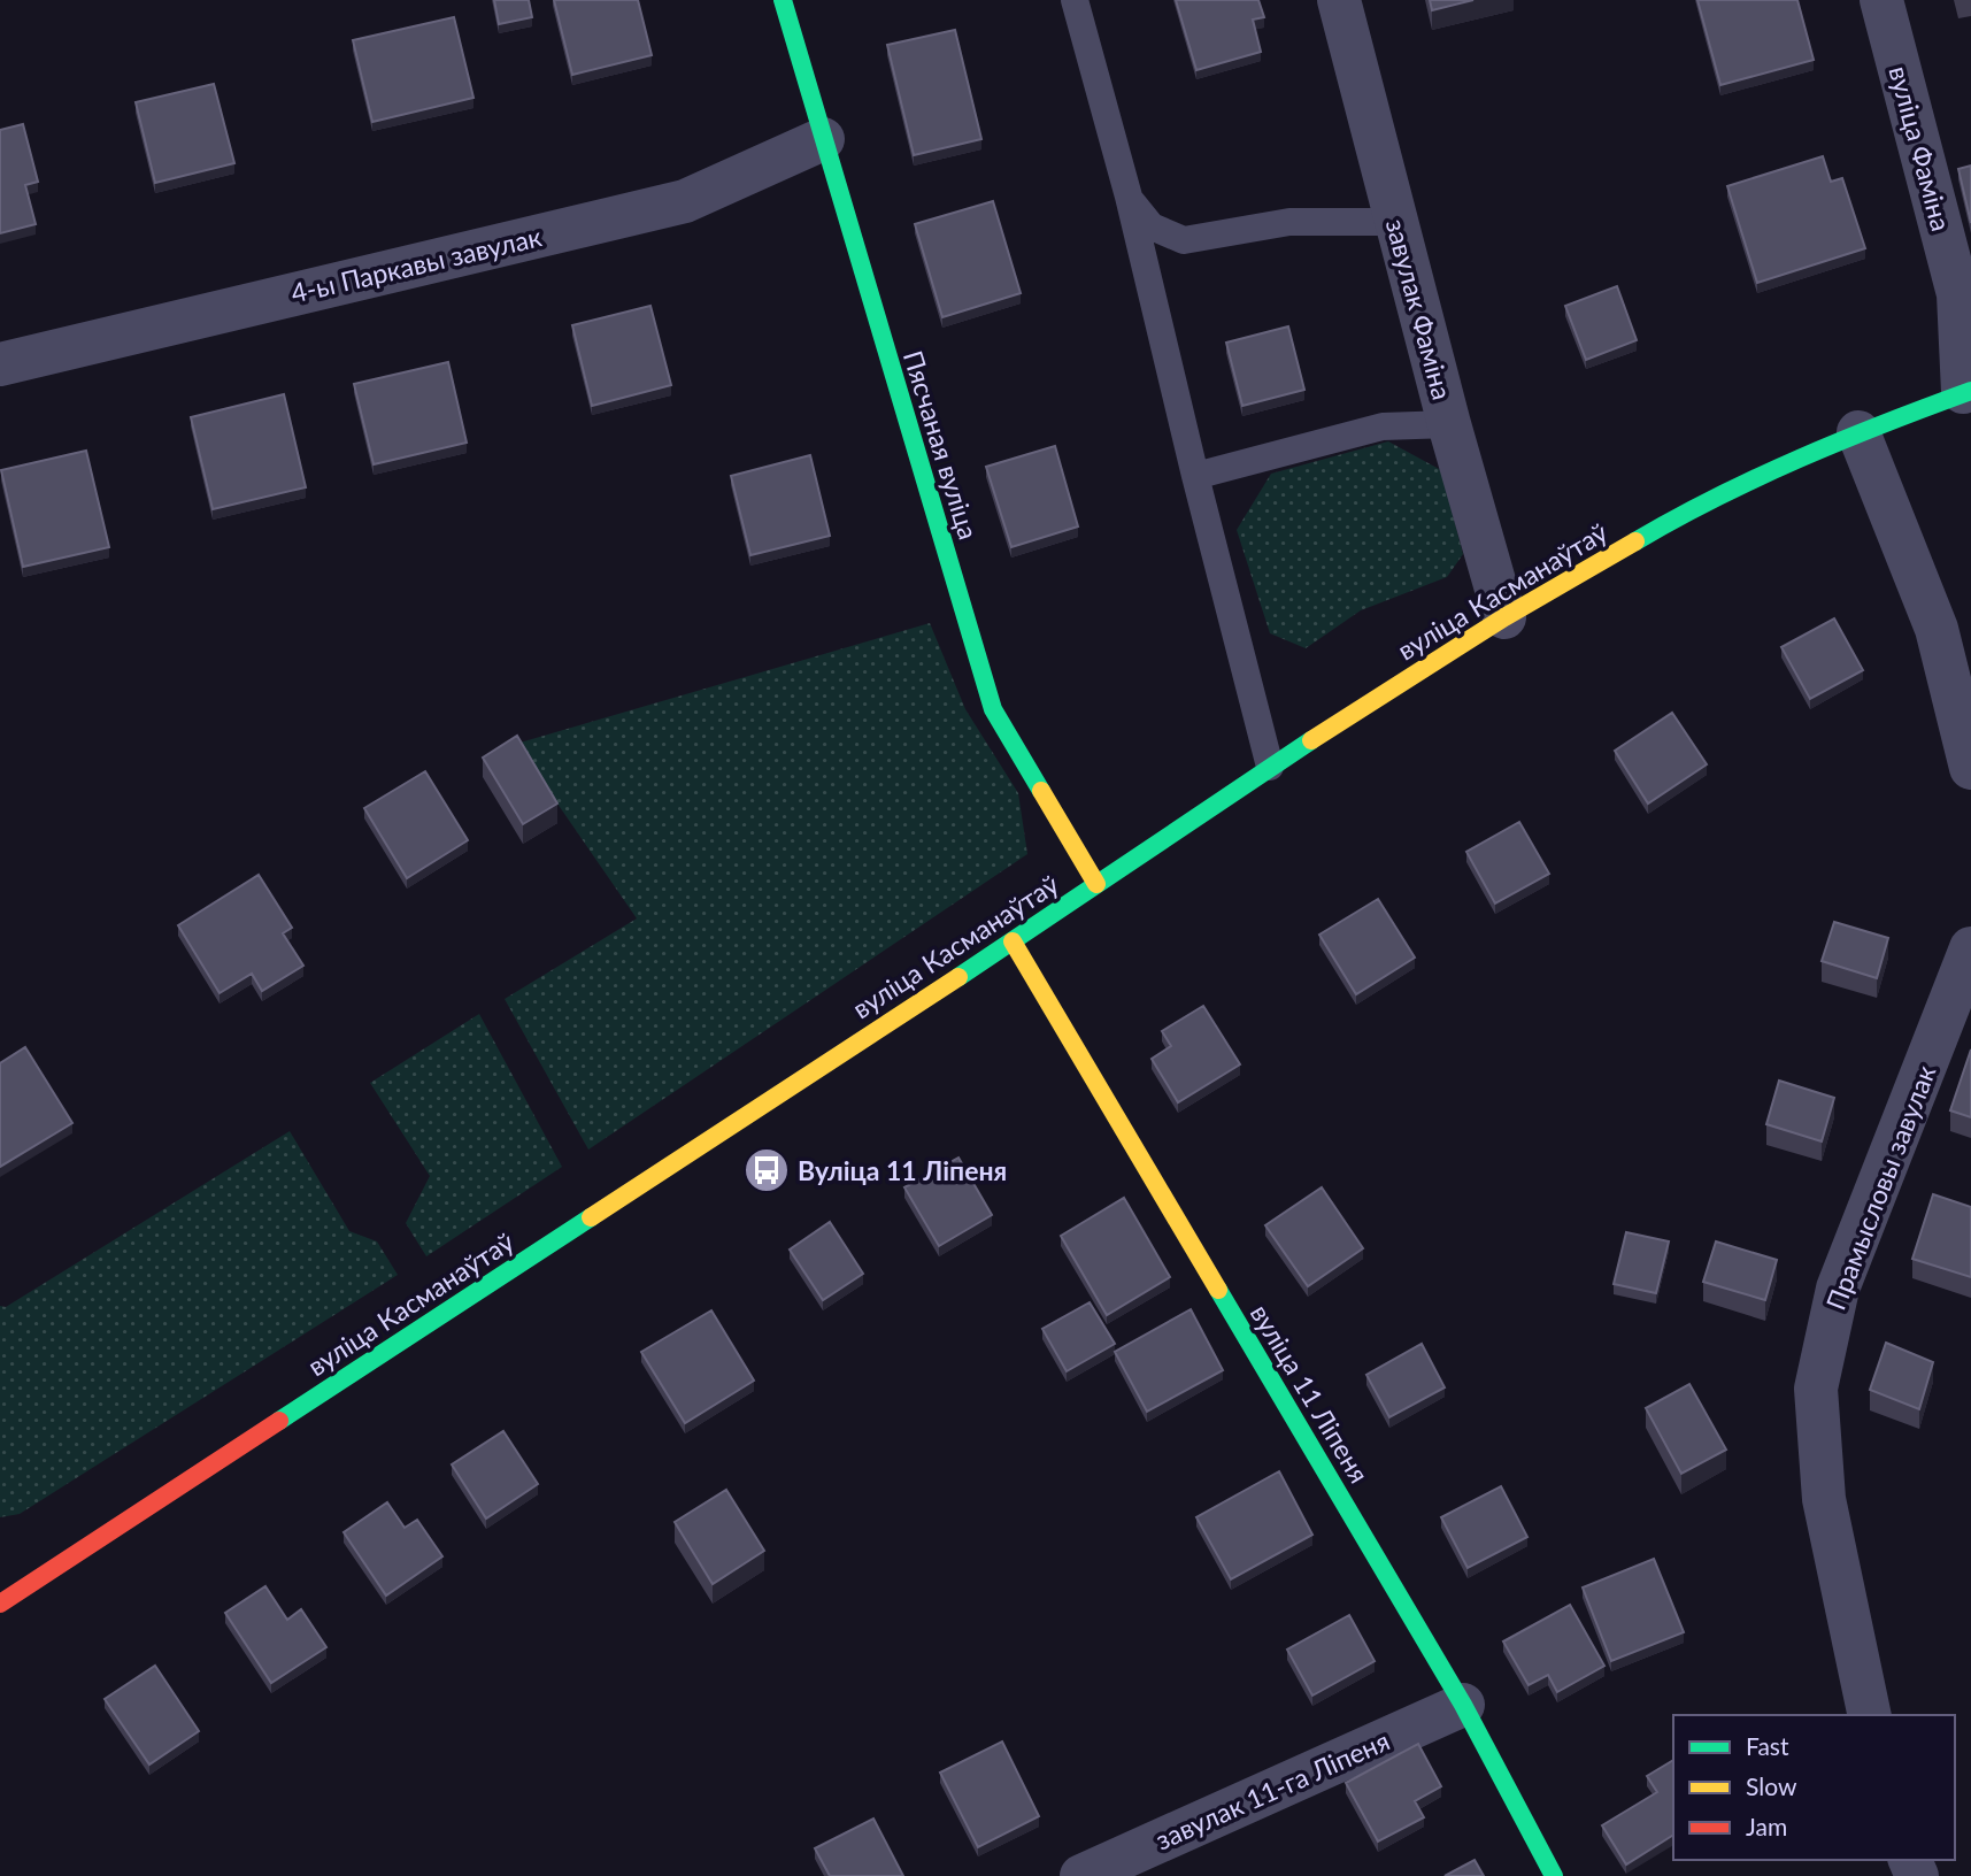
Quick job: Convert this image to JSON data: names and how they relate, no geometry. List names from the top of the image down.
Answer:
{
  "streets": {
    "main road": ["Пясчаная вуліца", "вуліца Касманаўтаў", "вуліца 11 Ліпеня"],
    "street": [
      "вуліца Фаміна",
      "4-ы Паркавы завулак",
      "завулак Фаміна",
      "Прамысловы завулак",
      "завулак 11-га Ліпеня"
    ]
  },
  "crossings": [
    ["вуліца Фаміна", "вуліца Касманаўтаў"],
    ["4-ы Паркавы завулак", "Пясчаная вуліца"],
    ["завулак Фаміна", "вуліца Касманаўтаў"],
    ["Пясчаная вуліца", "вуліца Касманаўтаў"],
    ["вуліца Касманаўтаў", "вуліца 11 Ліпеня"],
    ["вуліца 11 Ліпеня", "завулак 11-га Ліпеня"]
  ],
  "places": {
    "bus stop": ["Вуліца 11 Ліпеня"]
  },
  "legend": ["Fast", "Slow", "Jam"]
}
